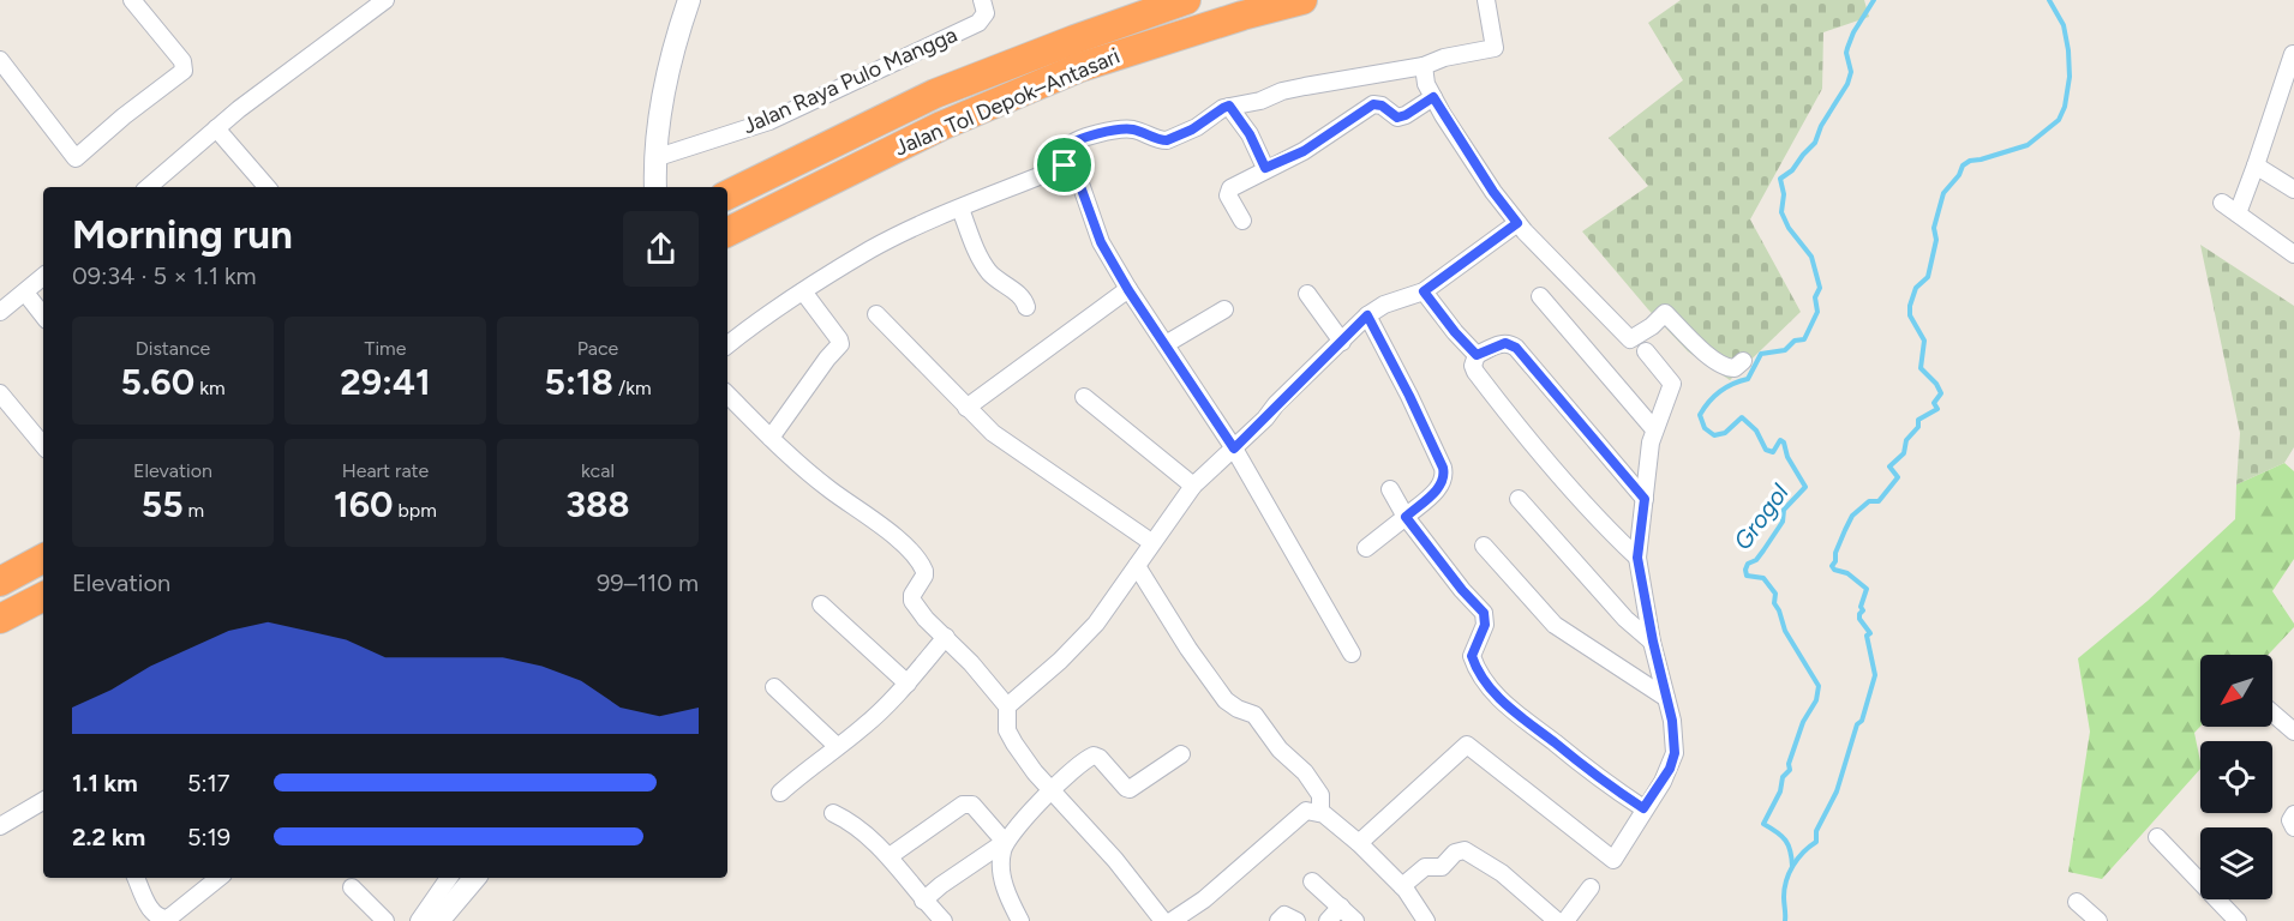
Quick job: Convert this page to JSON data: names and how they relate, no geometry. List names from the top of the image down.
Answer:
{
  "streets": {
    "highway": ["Jalan Tol Depok–Antasari"],
    "street": ["Jalan Raya Pulo Mangga"]
  },
  "water": ["Grogol"],
  "north": "bottom left",
  "page": {
    "heading": ["Morning run", "09:34 · 5 × 1.1 km"],
    "stats": [
      ["Distance", "5.60 km"],
      ["Time", "29:41"],
      ["Pace", "5:18 /km"],
      ["Elevation", "55 m"],
      ["Heart rate", "160 bpm"],
      ["kcal", "388"]
    ],
    "chart": ["Elevation", "99–110 m"],
    "list": [
      {
        "name": "1.1 km",
        "note": "5:17"
      },
      {
        "name": "2.2 km",
        "note": "5:19"
      }
    ]
  }
}
